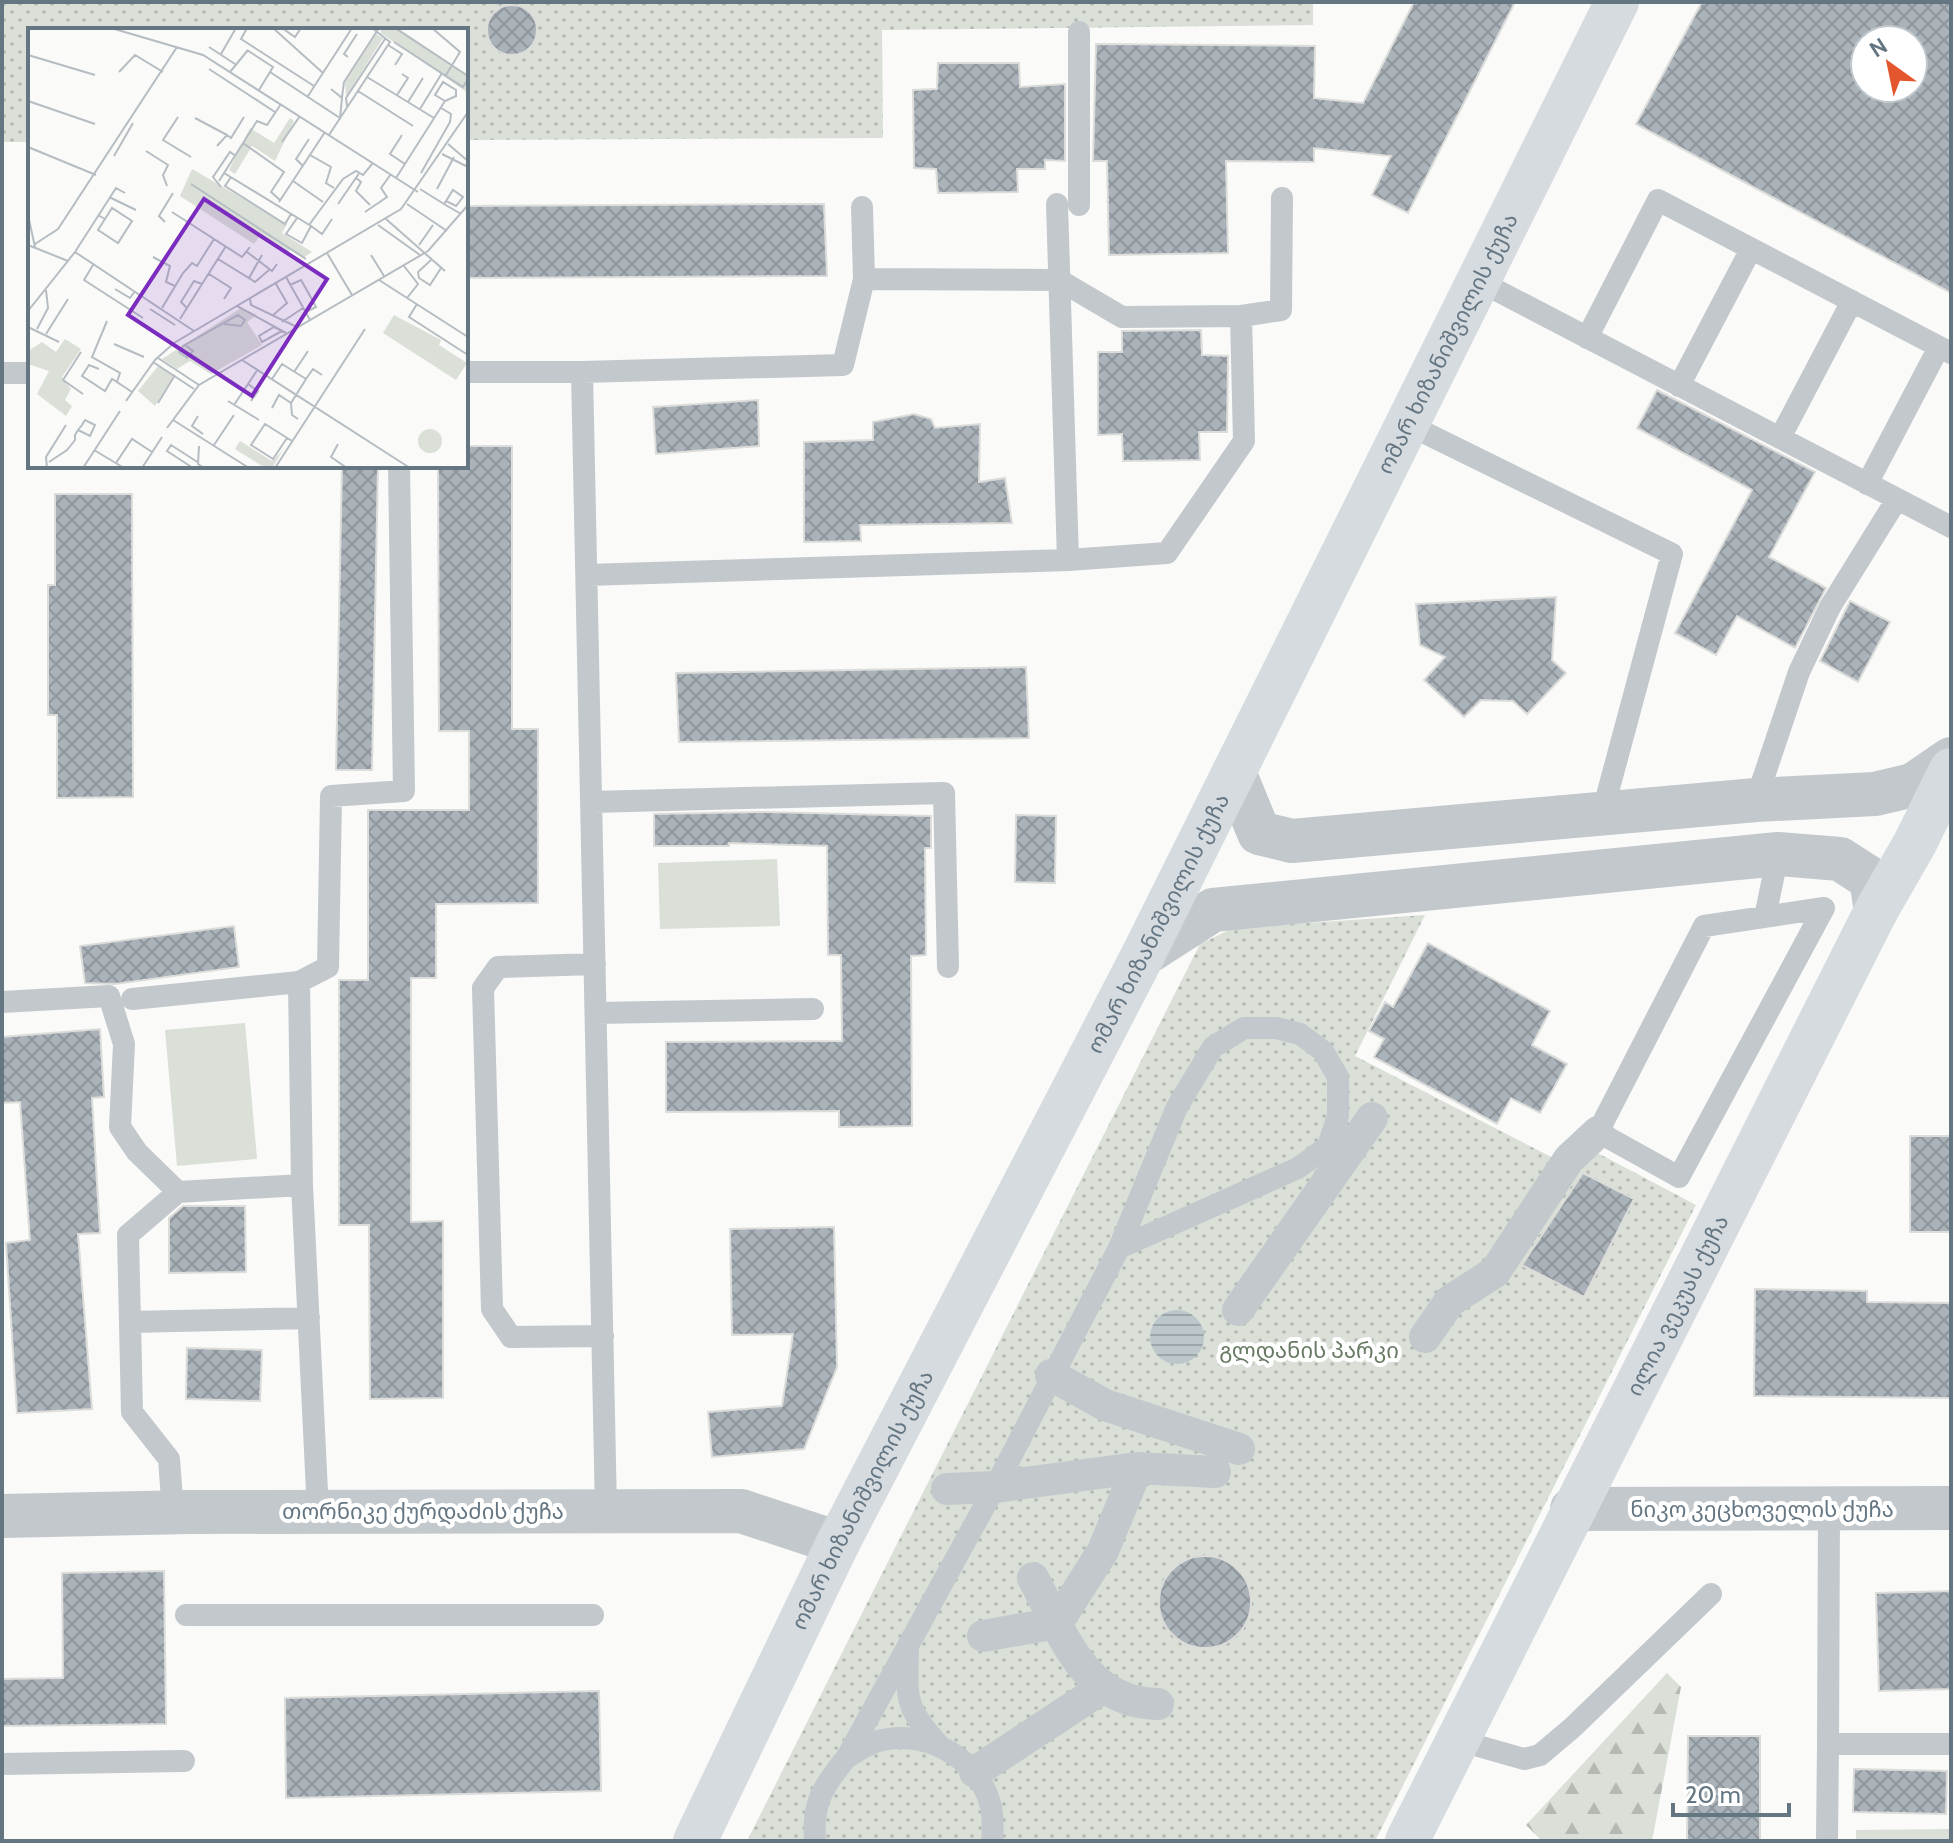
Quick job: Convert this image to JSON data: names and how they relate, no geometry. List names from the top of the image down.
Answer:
{
  "streets": {
    "main road": ["ომარ ხიზანიშვილის ქუჩა", "ილია ვეკუას ქუჩა"],
    "street": ["ნიკო კეცხოველის ქუჩა", "თორნიკე ქურდაძის ქუჩა"]
  },
  "crossings": [
    ["ომარ ხიზანიშვილის ქუჩა", "თორნიკე ქურდაძის ქუჩა"],
    ["ილია ვეკუას ქუჩა", "ნიკო კეცხოველის ქუჩა"]
  ],
  "parks": ["გლდანის პარკი"],
  "scale_bar": "20 m",
  "north": "top left"
}
